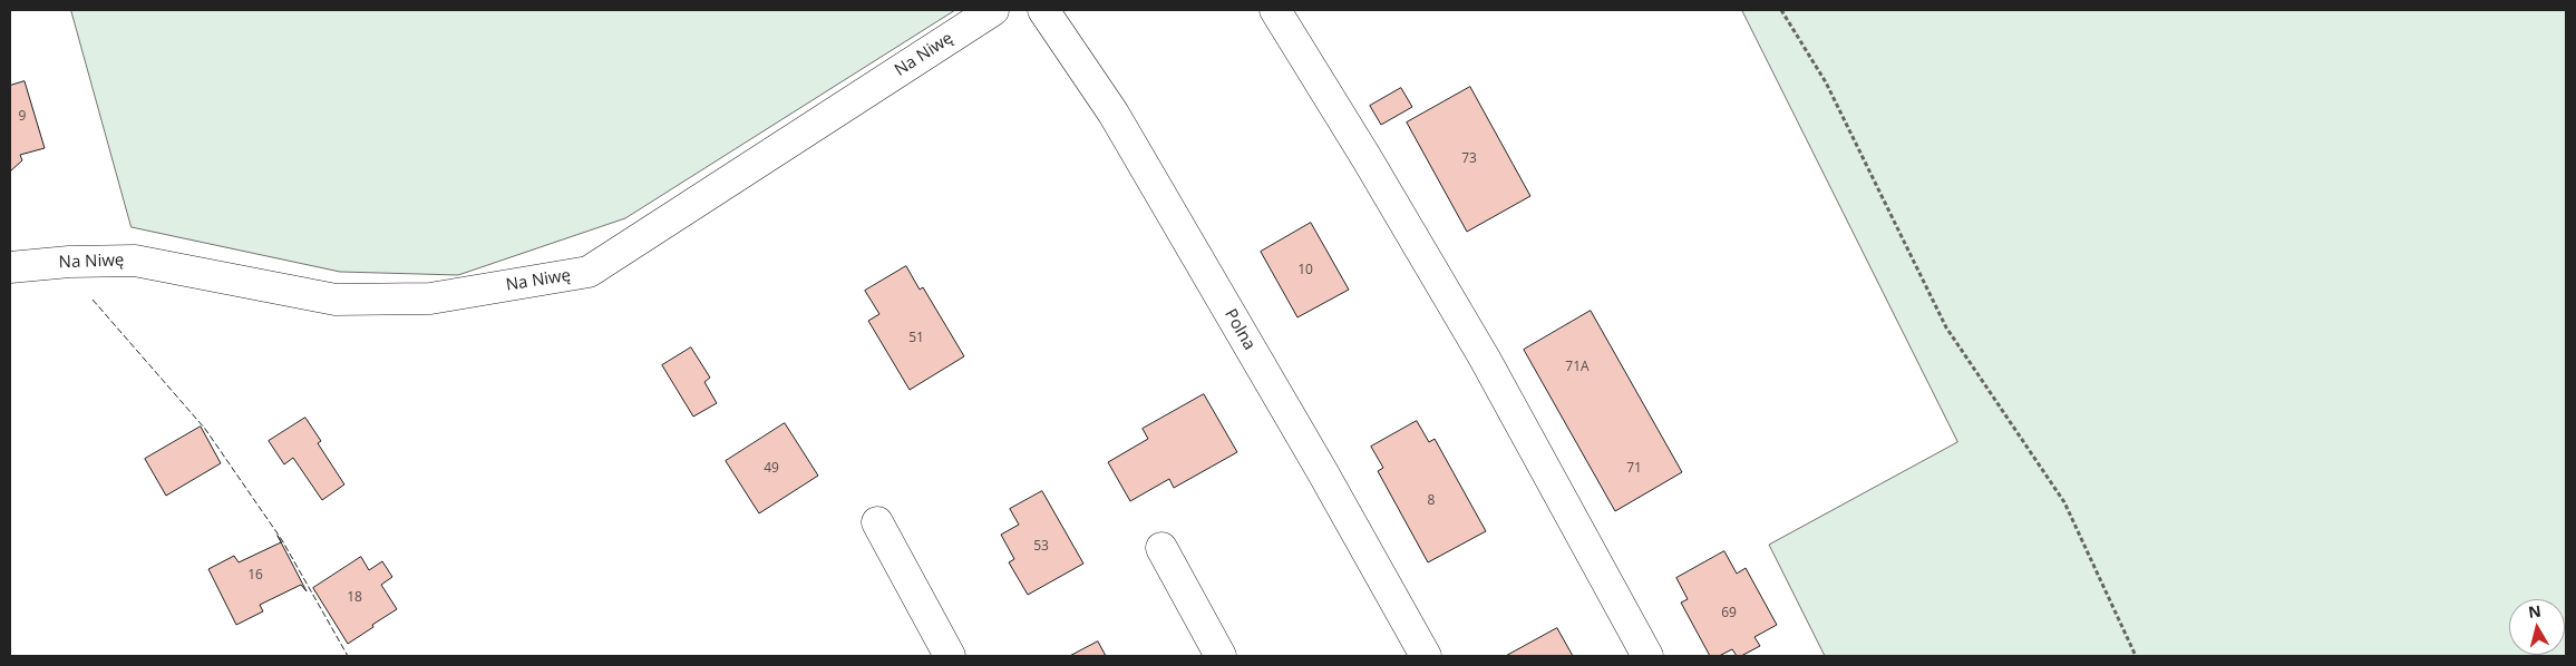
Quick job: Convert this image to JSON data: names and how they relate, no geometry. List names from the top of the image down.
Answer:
{
  "streets": {
    "street": ["Na Niwę", "Polna"]
  },
  "house_numbers": [
    "9",
    "73",
    "10",
    "51",
    "71A",
    "49",
    "71",
    "8",
    "53",
    "16",
    "18",
    "69"
  ],
  "north": "top"
}
